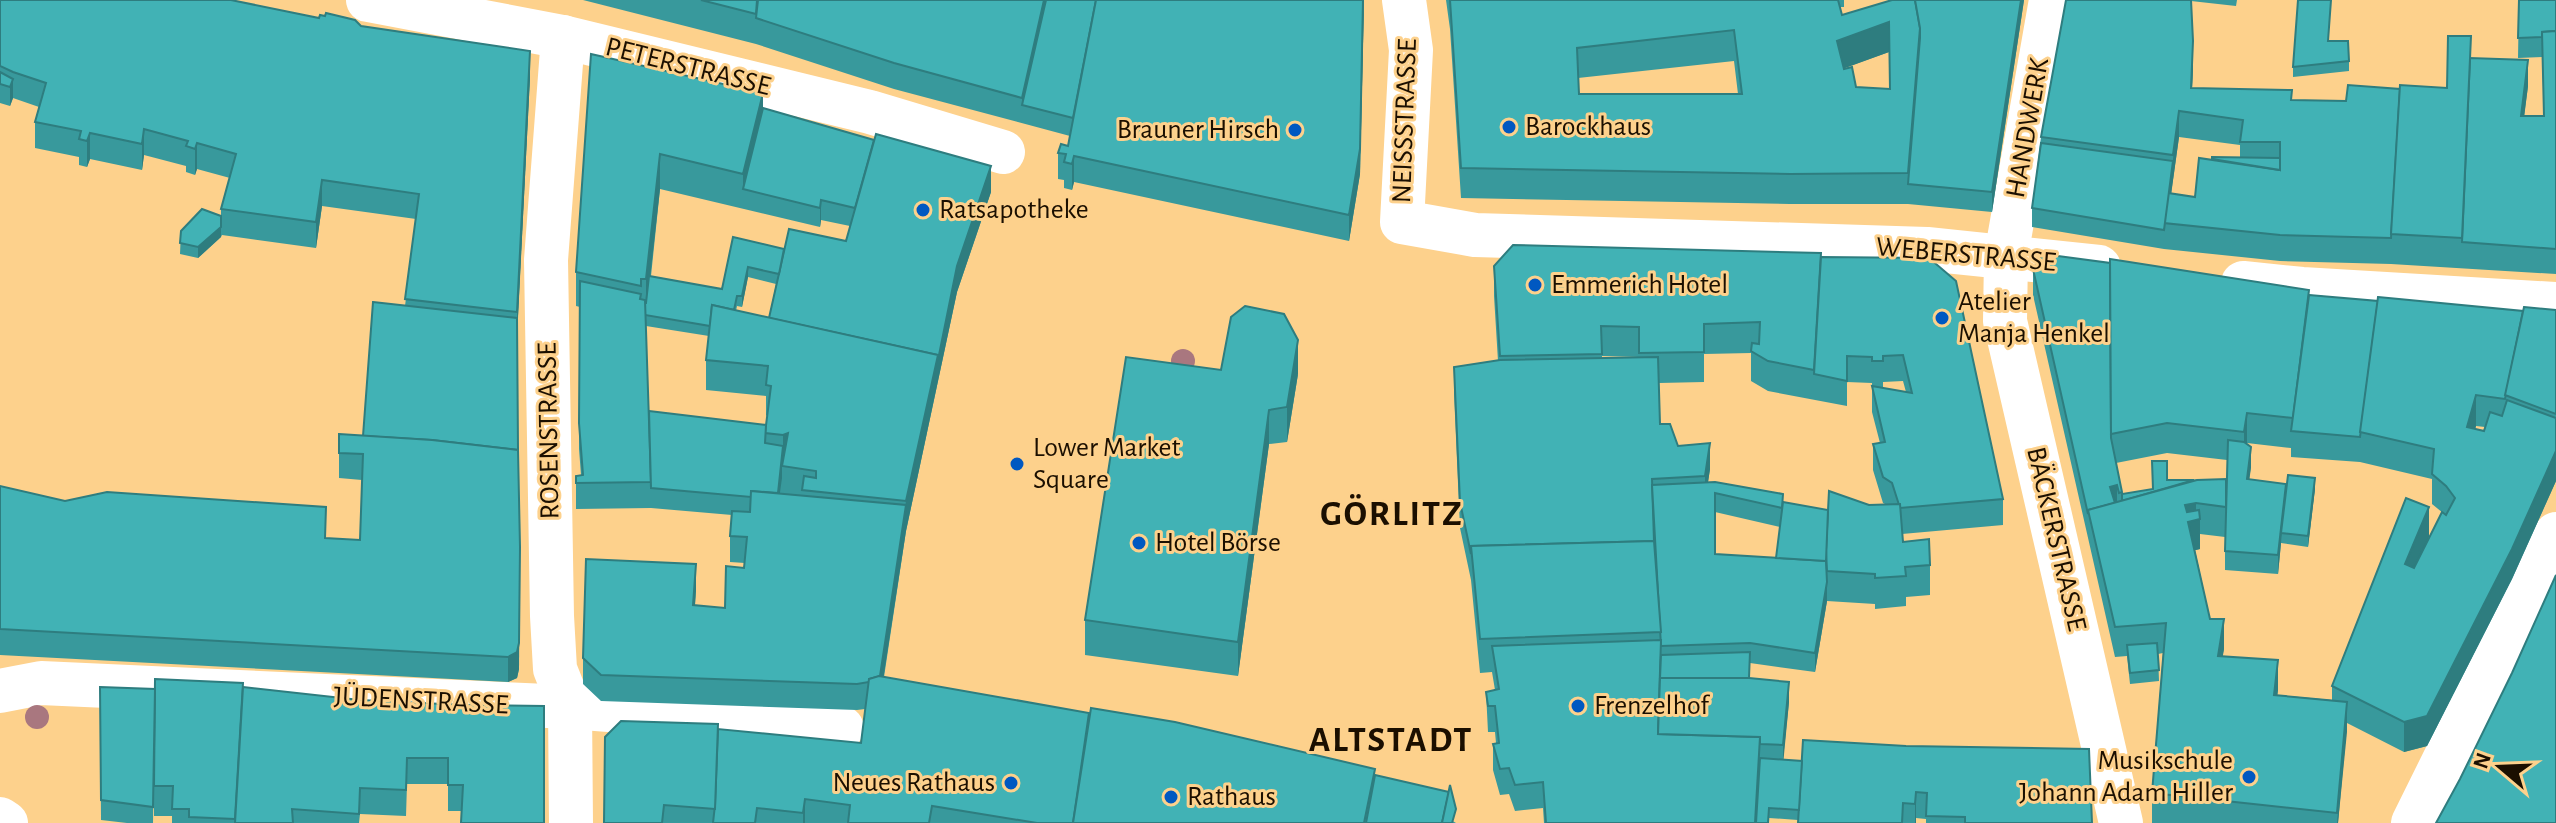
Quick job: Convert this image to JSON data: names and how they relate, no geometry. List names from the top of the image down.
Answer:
{
  "streets": {
    "street": [
      "PETERSTRASSE",
      "NEISSSTRASSE",
      "HANDWERK",
      "WEBERSTRASSE",
      "ROSENSTRASSE",
      "BÄCKERSTRASSE",
      "JÜDENSTRASSE"
    ]
  },
  "crossings": [
    ["PETERSTRASSE", "ROSENSTRASSE"],
    ["NEISSSTRASSE", "WEBERSTRASSE"],
    ["HANDWERK", "WEBERSTRASSE"],
    ["HANDWERK", "BÄCKERSTRASSE"],
    ["WEBERSTRASSE", "BÄCKERSTRASSE"],
    ["ROSENSTRASSE", "JÜDENSTRASSE"]
  ],
  "districts": ["GÖRLITZ", "ALTSTADT"],
  "places": [
    "Barockhaus",
    "Brauner Hirsch",
    "Ratsapotheke",
    "Emmerich Hotel",
    "Atelier Manja Henkel",
    "Lower Market Square",
    "Hotel Börse",
    "Frenzelhof",
    "Musikschule Johann Adam Hiller",
    "Neues Rathaus",
    "Rathaus"
  ],
  "north": "left"
}
